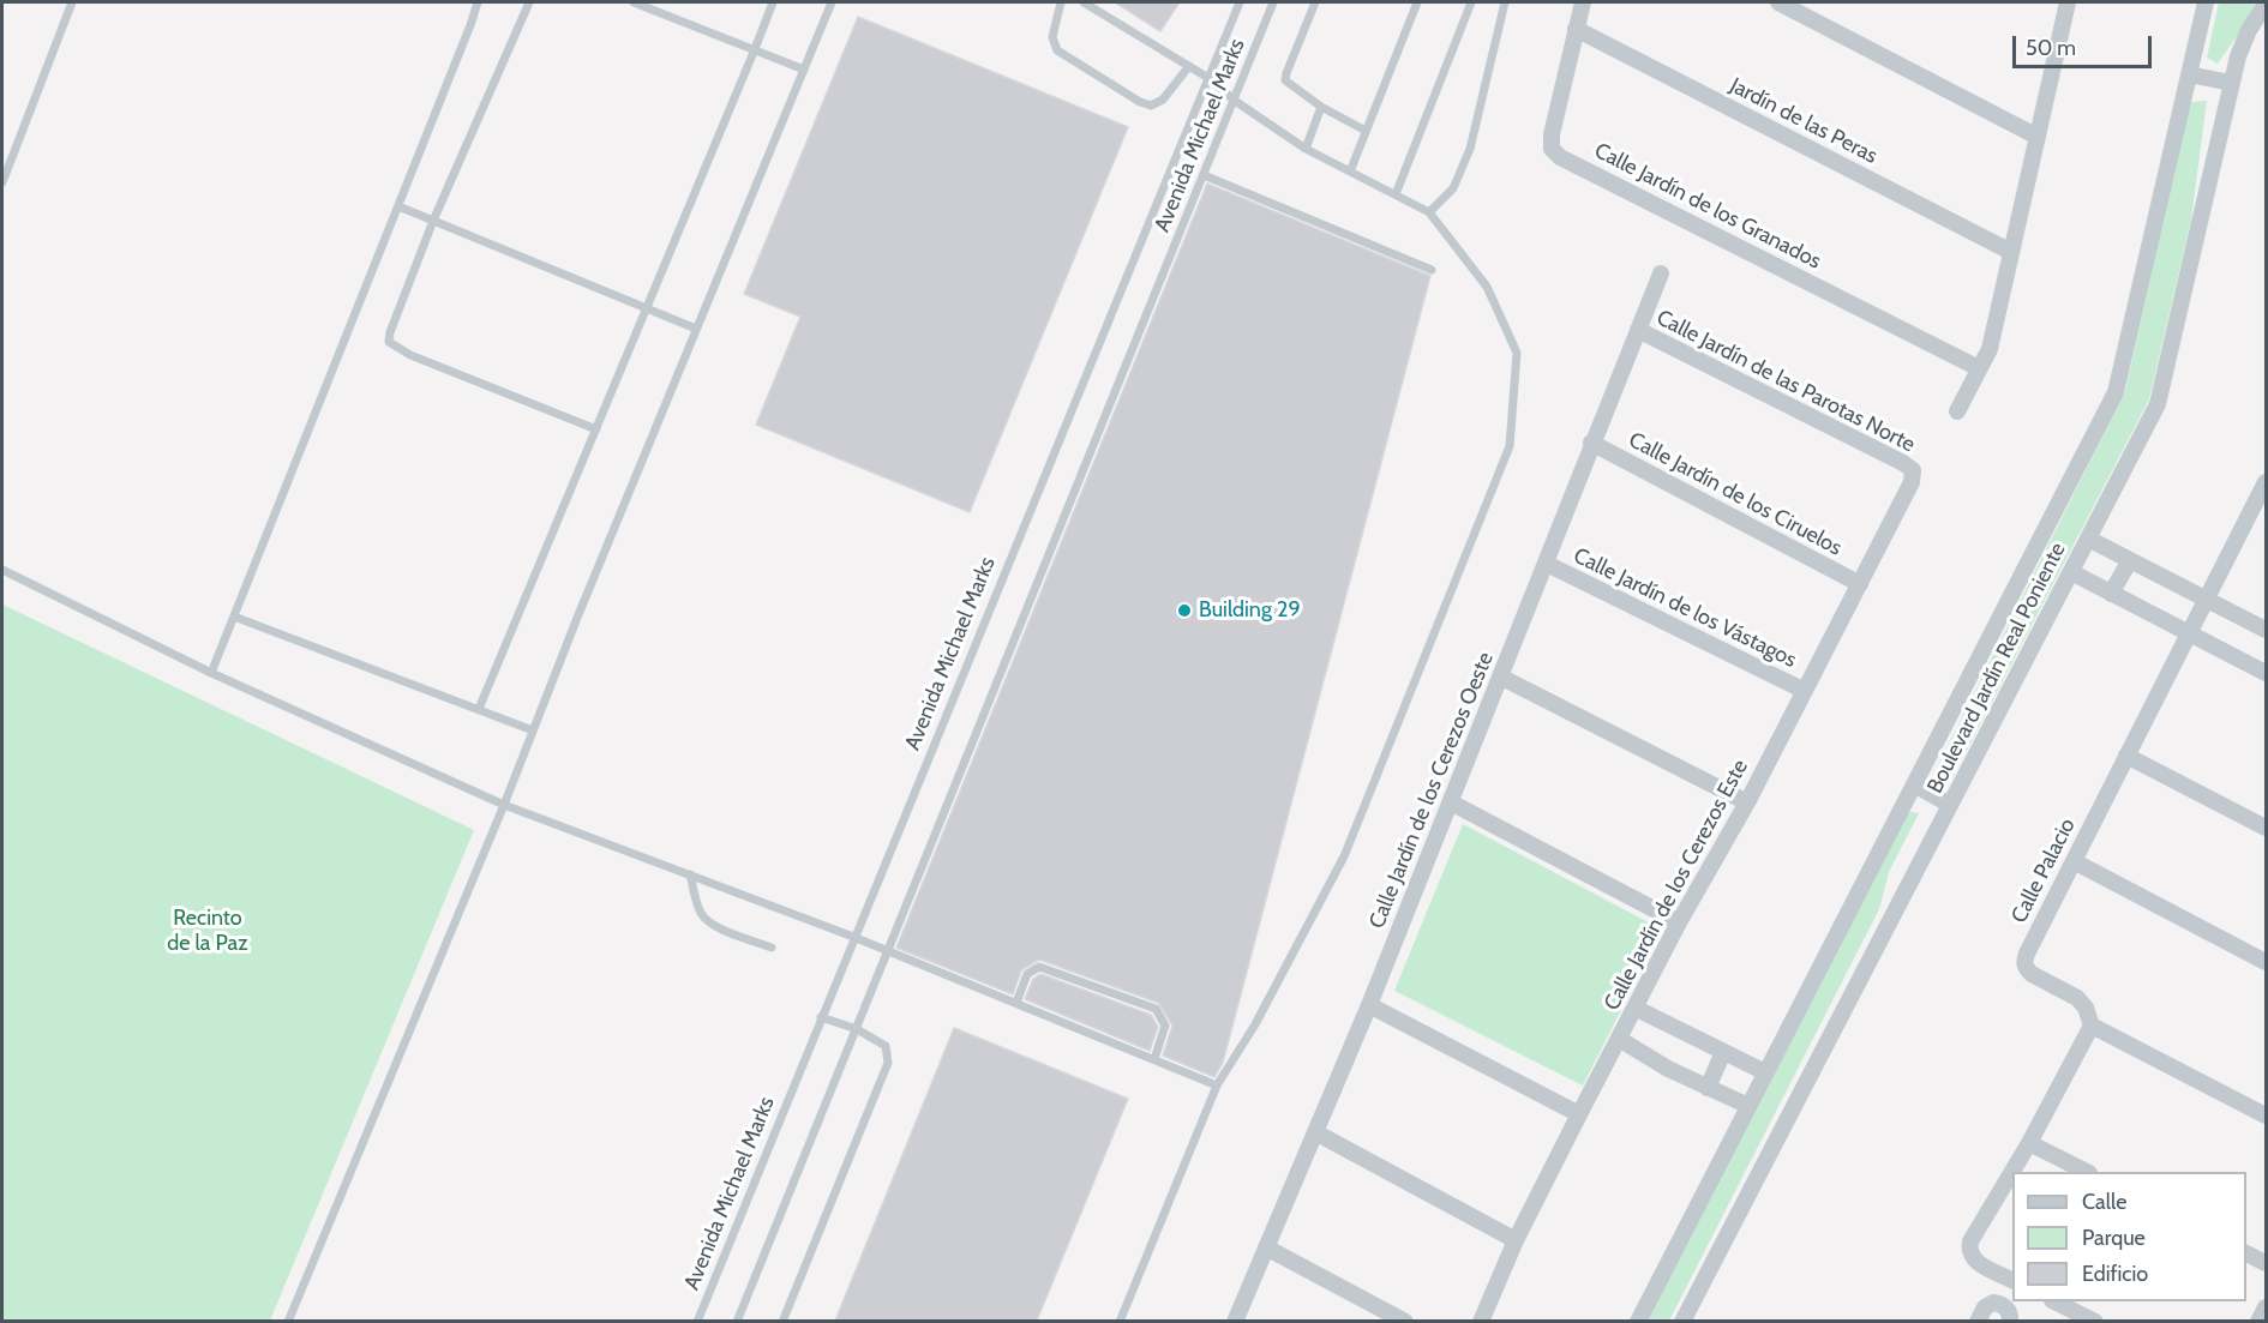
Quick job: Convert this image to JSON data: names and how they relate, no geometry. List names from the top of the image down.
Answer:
{
  "streets": {
    "street": [
      "Jardín de las Peras",
      "Calle Jardín de los Granados",
      "Calle Jardín de las Parotas Norte",
      "Calle Jardín de los Ciruelos",
      "Calle Jardín de los Vástagos",
      "Boulevard Jardín Real Poniente",
      "Calle Jardín de los Cerezos Oeste",
      "Calle Palacio",
      "Calle Jardín de los Cerezos Este"
    ],
    "lane": ["Avenida Michael Marks"]
  },
  "crossings": [
    ["Jardín de las Peras", "Calle Jardín de los Granados"],
    ["Calle Jardín de las Parotas Norte", "Calle Jardín de los Cerezos Oeste"],
    ["Calle Jardín de las Parotas Norte", "Calle Jardín de los Cerezos Este"],
    ["Calle Jardín de los Ciruelos", "Calle Jardín de los Cerezos Oeste"],
    ["Calle Jardín de los Ciruelos", "Calle Jardín de los Cerezos Este"],
    ["Calle Jardín de los Vástagos", "Calle Jardín de los Cerezos Oeste"],
    ["Calle Jardín de los Vástagos", "Calle Jardín de los Cerezos Este"]
  ],
  "parks": ["Recinto de la Paz"],
  "places": ["Building 29"],
  "legend": ["Calle", "Parque", "Edificio"],
  "scale_bar": "50 m"
}
